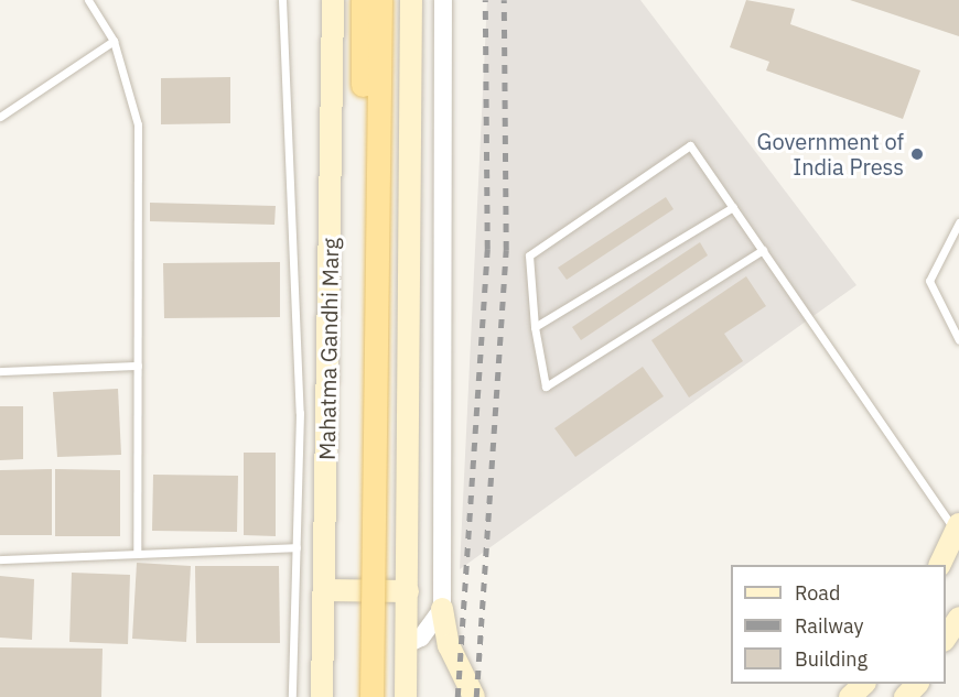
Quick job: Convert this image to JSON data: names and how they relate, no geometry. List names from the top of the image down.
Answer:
{
  "streets": {
    "main road": ["Mahatma Gandhi Marg"]
  },
  "places": ["Government of India Press"],
  "legend": ["Road", "Railway", "Building"]
}
